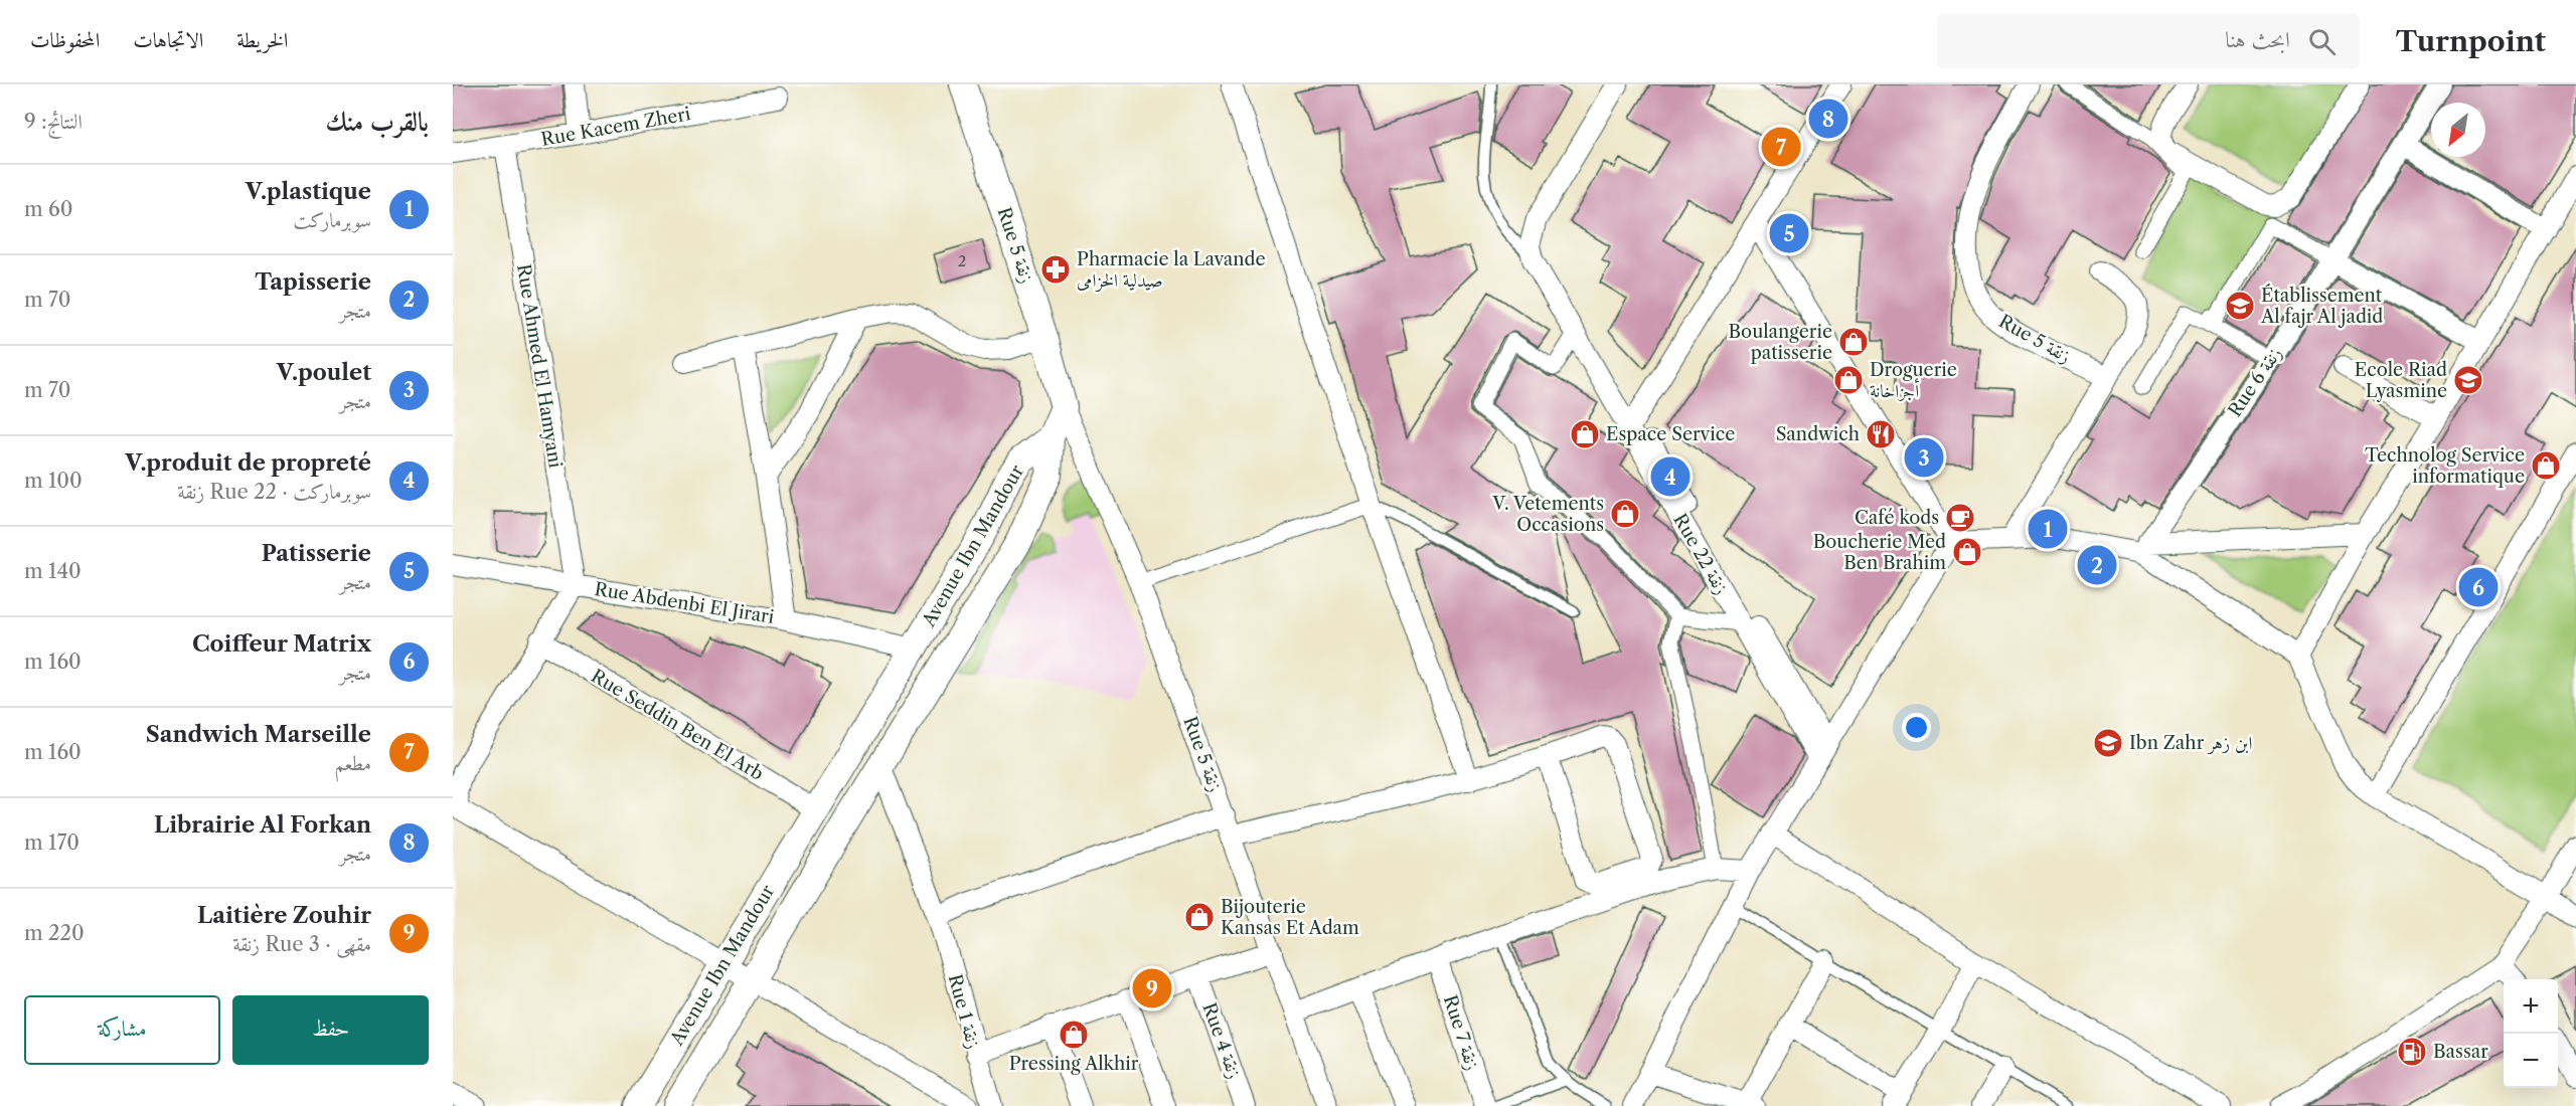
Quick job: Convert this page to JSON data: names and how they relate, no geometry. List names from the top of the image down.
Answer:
{
  "streets": {
    "street": [
      "Rue Kacem Zheri",
      "Rue 5 زنقة",
      "Rue Ahmed El Hamyani",
      "Rue 6 زنقة",
      "Avenue Ibn Mandour",
      "Rue 22 زنقة",
      "Rue Abdenbi El Jirari",
      "Rue Seddin Ben El Arb",
      "Rue 1 زنقة",
      "Rue 7 زنقة",
      "Rue 4 زنقة"
    ]
  },
  "crossings": [
    ["Rue Kacem Zheri", "Rue Ahmed El Hamyani"],
    ["Rue Ahmed El Hamyani", "Rue Abdenbi El Jirari"],
    ["Avenue Ibn Mandour", "Rue Abdenbi El Jirari"],
    ["Avenue Ibn Mandour", "Rue Seddin Ben El Arb"],
    ["Avenue Ibn Mandour", "Rue 1 زنقة"]
  ],
  "places": {
    "pharmacy": ["Pharmacie la Lavande صيدلية الخزامى"],
    "school or university": ["Établissement Al fajr Al jadid", "Ecole Riad Lyasmine", "Ibn Zahr ابن زهر"],
    "shop": [
      "Boulangerie patisserie",
      "Droguerie أجزاخانة",
      "Espace Service",
      "Technolog Service informatique",
      "V. Vetements Occasions",
      "Boucherie Med Ben Brahim",
      "Bijouterie Kansas Et Adam",
      "Pressing Alkhir"
    ],
    "restaurant": ["Sandwich"],
    "cafe": ["Café kods"],
    "fuel station": ["Bassar"]
  },
  "house_numbers": ["2"],
  "north": "bottom left",
  "page": {
    "header": "Turnpoint",
    "search": "ابحث هنا",
    "nav": ["الخريطة", "الاتجاهات", "المحفوظات"],
    "heading": ["بالقرب منك", "النتائج: 9"],
    "pins": [
      "8",
      "7",
      "5",
      "3",
      "4",
      "1",
      "2",
      "6",
      "9"
    ],
    "list": [
      {
        "mark": "1",
        "name": "V.plastique",
        "note": "سوبرماركت",
        "value": "60 m"
      },
      {
        "mark": "2",
        "name": "Tapisserie",
        "note": "متجر",
        "value": "70 m"
      },
      {
        "mark": "3",
        "name": "V.poulet",
        "note": "متجر",
        "value": "70 m"
      },
      {
        "mark": "4",
        "name": "V.produit de propreté",
        "note": "سوبرماركت · Rue 22 زنقة",
        "value": "100 m"
      },
      {
        "mark": "5",
        "name": "Patisserie",
        "note": "متجر",
        "value": "140 m"
      },
      {
        "mark": "6",
        "name": "Coiffeur Matrix",
        "note": "متجر",
        "value": "160 m"
      },
      {
        "mark": "7",
        "name": "Sandwich Marseille",
        "note": "مطعم",
        "value": "160 m"
      },
      {
        "mark": "8",
        "name": "Librairie Al Forkan",
        "note": "متجر",
        "value": "170 m"
      },
      {
        "mark": "9",
        "name": "Laitière Zouhir",
        "note": "مقهى · Rue 3 زنقة",
        "value": "220 m"
      }
    ],
    "buttons": ["حفظ", "مشاركة"],
    "map_buttons": ["+", "−"]
  }
}
